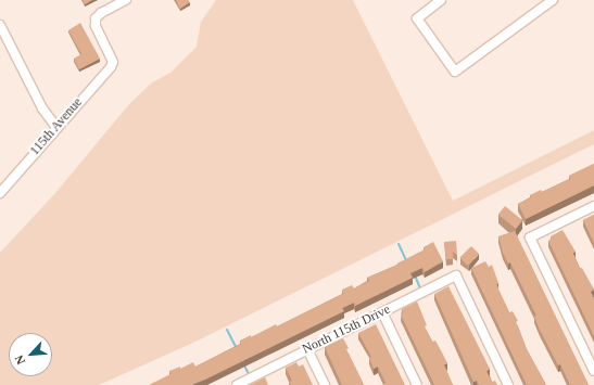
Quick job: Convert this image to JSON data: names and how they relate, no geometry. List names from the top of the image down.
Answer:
{
  "streets": {
    "street": ["115th Avenue", "North 115th Drive"]
  },
  "north": "bottom left"
}
